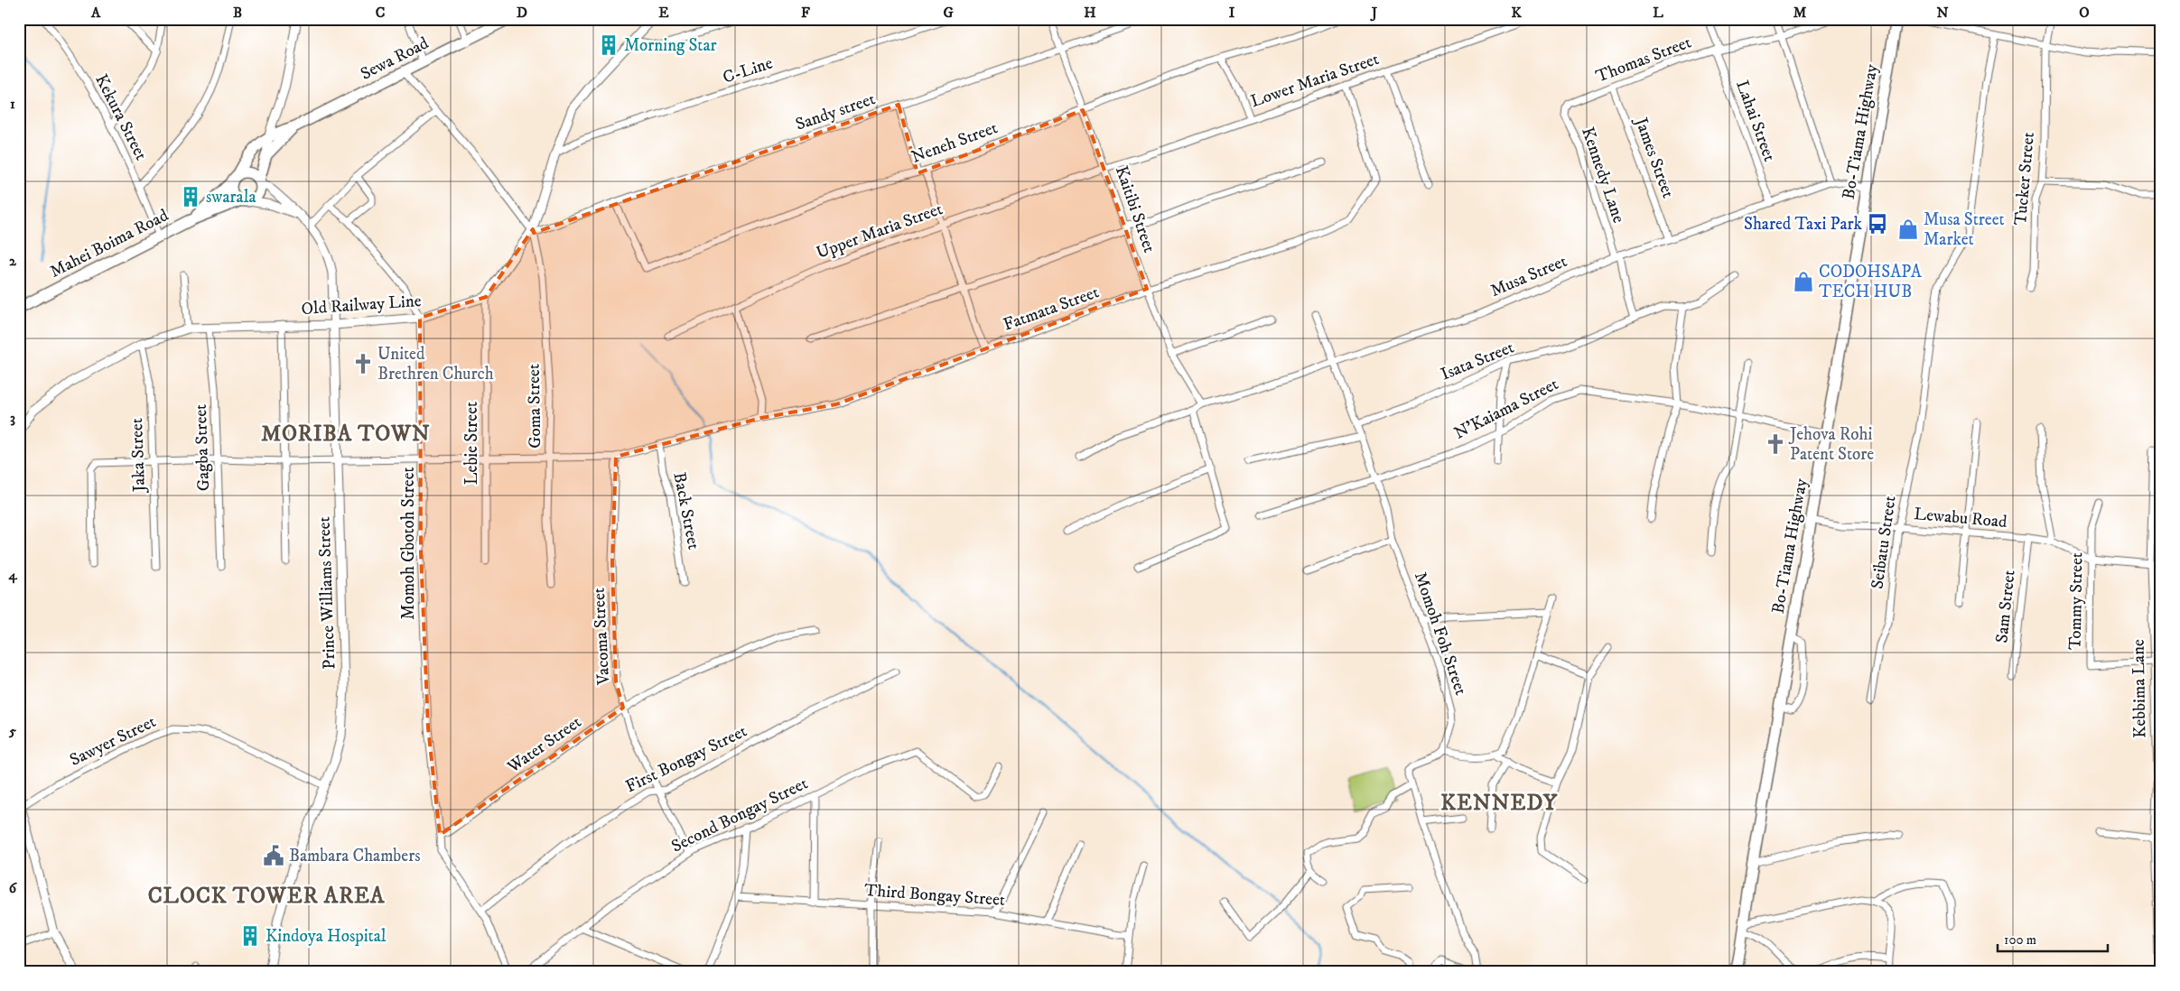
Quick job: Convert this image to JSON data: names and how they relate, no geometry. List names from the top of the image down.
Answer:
{
  "streets": {
    "main road": ["Sewa Road", "Bo-Tiama Highway", "Mahei Boima Road"],
    "street": [
      "Thomas Street",
      "C-Line",
      "Lower Maria Street",
      "Sandy street",
      "Kekura Street",
      "Lahai Street",
      "Neneh Street",
      "James Street",
      "Kennedy Lane",
      "Tucker Street",
      "Kaitibi Street",
      "Upper Maria Street",
      "Musa Street",
      "Old Railway Line",
      "Fatmata Street",
      "Isata Street",
      "Goma Street",
      "N'Kaiama Street",
      "Lebie Street",
      "Gagba Street",
      "Jaka Street",
      "Back Street",
      "Lewabu Road",
      "Seibatu Street",
      "Momoh Gbotoh Street",
      "Prince Williams Street",
      "Tommy Street",
      "Sam Street",
      "Momoh Foh Street",
      "Vacoma Street",
      "Kebbima Lane",
      "Sawyer Street",
      "Water Street",
      "First Bongay Street",
      "Second Bongay Street",
      "Third Bongay Street"
    ]
  },
  "crossings": [
    ["Thomas Street", "Lahai Street"],
    ["Thomas Street", "James Street"],
    ["Thomas Street", "Kennedy Lane"],
    ["Lower Maria Street", "Kaitibi Street"],
    ["Lower Maria Street", "Upper Maria Street"],
    ["Lower Maria Street", "Fatmata Street"],
    ["Sandy street", "Neneh Street"],
    ["Sandy street", "Kaitibi Street"],
    ["Sandy street", "Goma Street"],
    ["Kekura Street", "Mahei Boima Road"],
    ["Lahai Street", "Musa Street"],
    ["Bo-Tiama Highway", "Musa Street"],
    ["Bo-Tiama Highway", "N'Kaiama Street"],
    ["Bo-Tiama Highway", "Lewabu Road"],
    ["Neneh Street", "Kaitibi Street"],
    ["James Street", "Musa Street"],
    ["Kennedy Lane", "Musa Street"],
    ["Kaitibi Street", "Upper Maria Street"],
    ["Kaitibi Street", "Musa Street"],
    ["Kaitibi Street", "Fatmata Street"],
    ["Musa Street", "Momoh Foh Street"],
    ["Old Railway Line", "Lebie Street"],
    ["Old Railway Line", "Gagba Street"],
    ["Old Railway Line", "Jaka Street"],
    ["Old Railway Line", "Momoh Gbotoh Street"],
    ["Old Railway Line", "Prince Williams Street"],
    ["Fatmata Street", "Goma Street"],
    ["Fatmata Street", "Lebie Street"],
    ["Fatmata Street", "Gagba Street"],
    ["Fatmata Street", "Jaka Street"],
    ["Fatmata Street", "Back Street"],
    ["Fatmata Street", "Momoh Gbotoh Street"],
    ["Fatmata Street", "Prince Williams Street"],
    ["Fatmata Street", "Vacoma Street"],
    ["Isata Street", "Momoh Foh Street"],
    ["N'Kaiama Street", "Momoh Foh Street"],
    ["Lewabu Road", "Seibatu Street"],
    ["Lewabu Road", "Tommy Street"],
    ["Lewabu Road", "Sam Street"],
    ["Lewabu Road", "Kebbima Lane"],
    ["Momoh Gbotoh Street", "Water Street"],
    ["Prince Williams Street", "Sawyer Street"],
    ["Tommy Street", "Kebbima Lane"],
    ["Vacoma Street", "Water Street"],
    ["Vacoma Street", "First Bongay Street"],
    ["Vacoma Street", "Second Bongay Street"]
  ],
  "districts": ["MORIBA TOWN", "KENNEDY", "CLOCK TOWER AREA"],
  "places": {
    "building": ["Morning Star", "swarala", "Kindoya Hospital"],
    "bus stop": ["Shared Taxi Park"],
    "shop": ["Musa Street Market", "CODOHSAPA TECH HUB"],
    "church": ["United Brethren Church", "Jehova Rohi Patent Store"],
    "public building": ["Bambara Chambers"]
  },
  "scale_bar": "100 m",
  "grid": {
    "columns": [
      "A",
      "B",
      "C",
      "D",
      "E",
      "F",
      "G",
      "H",
      "I",
      "J",
      "K",
      "L",
      "M",
      "N",
      "O"
    ],
    "rows": [
      "1",
      "2",
      "3",
      "4",
      "5",
      "6"
    ]
  }
}
